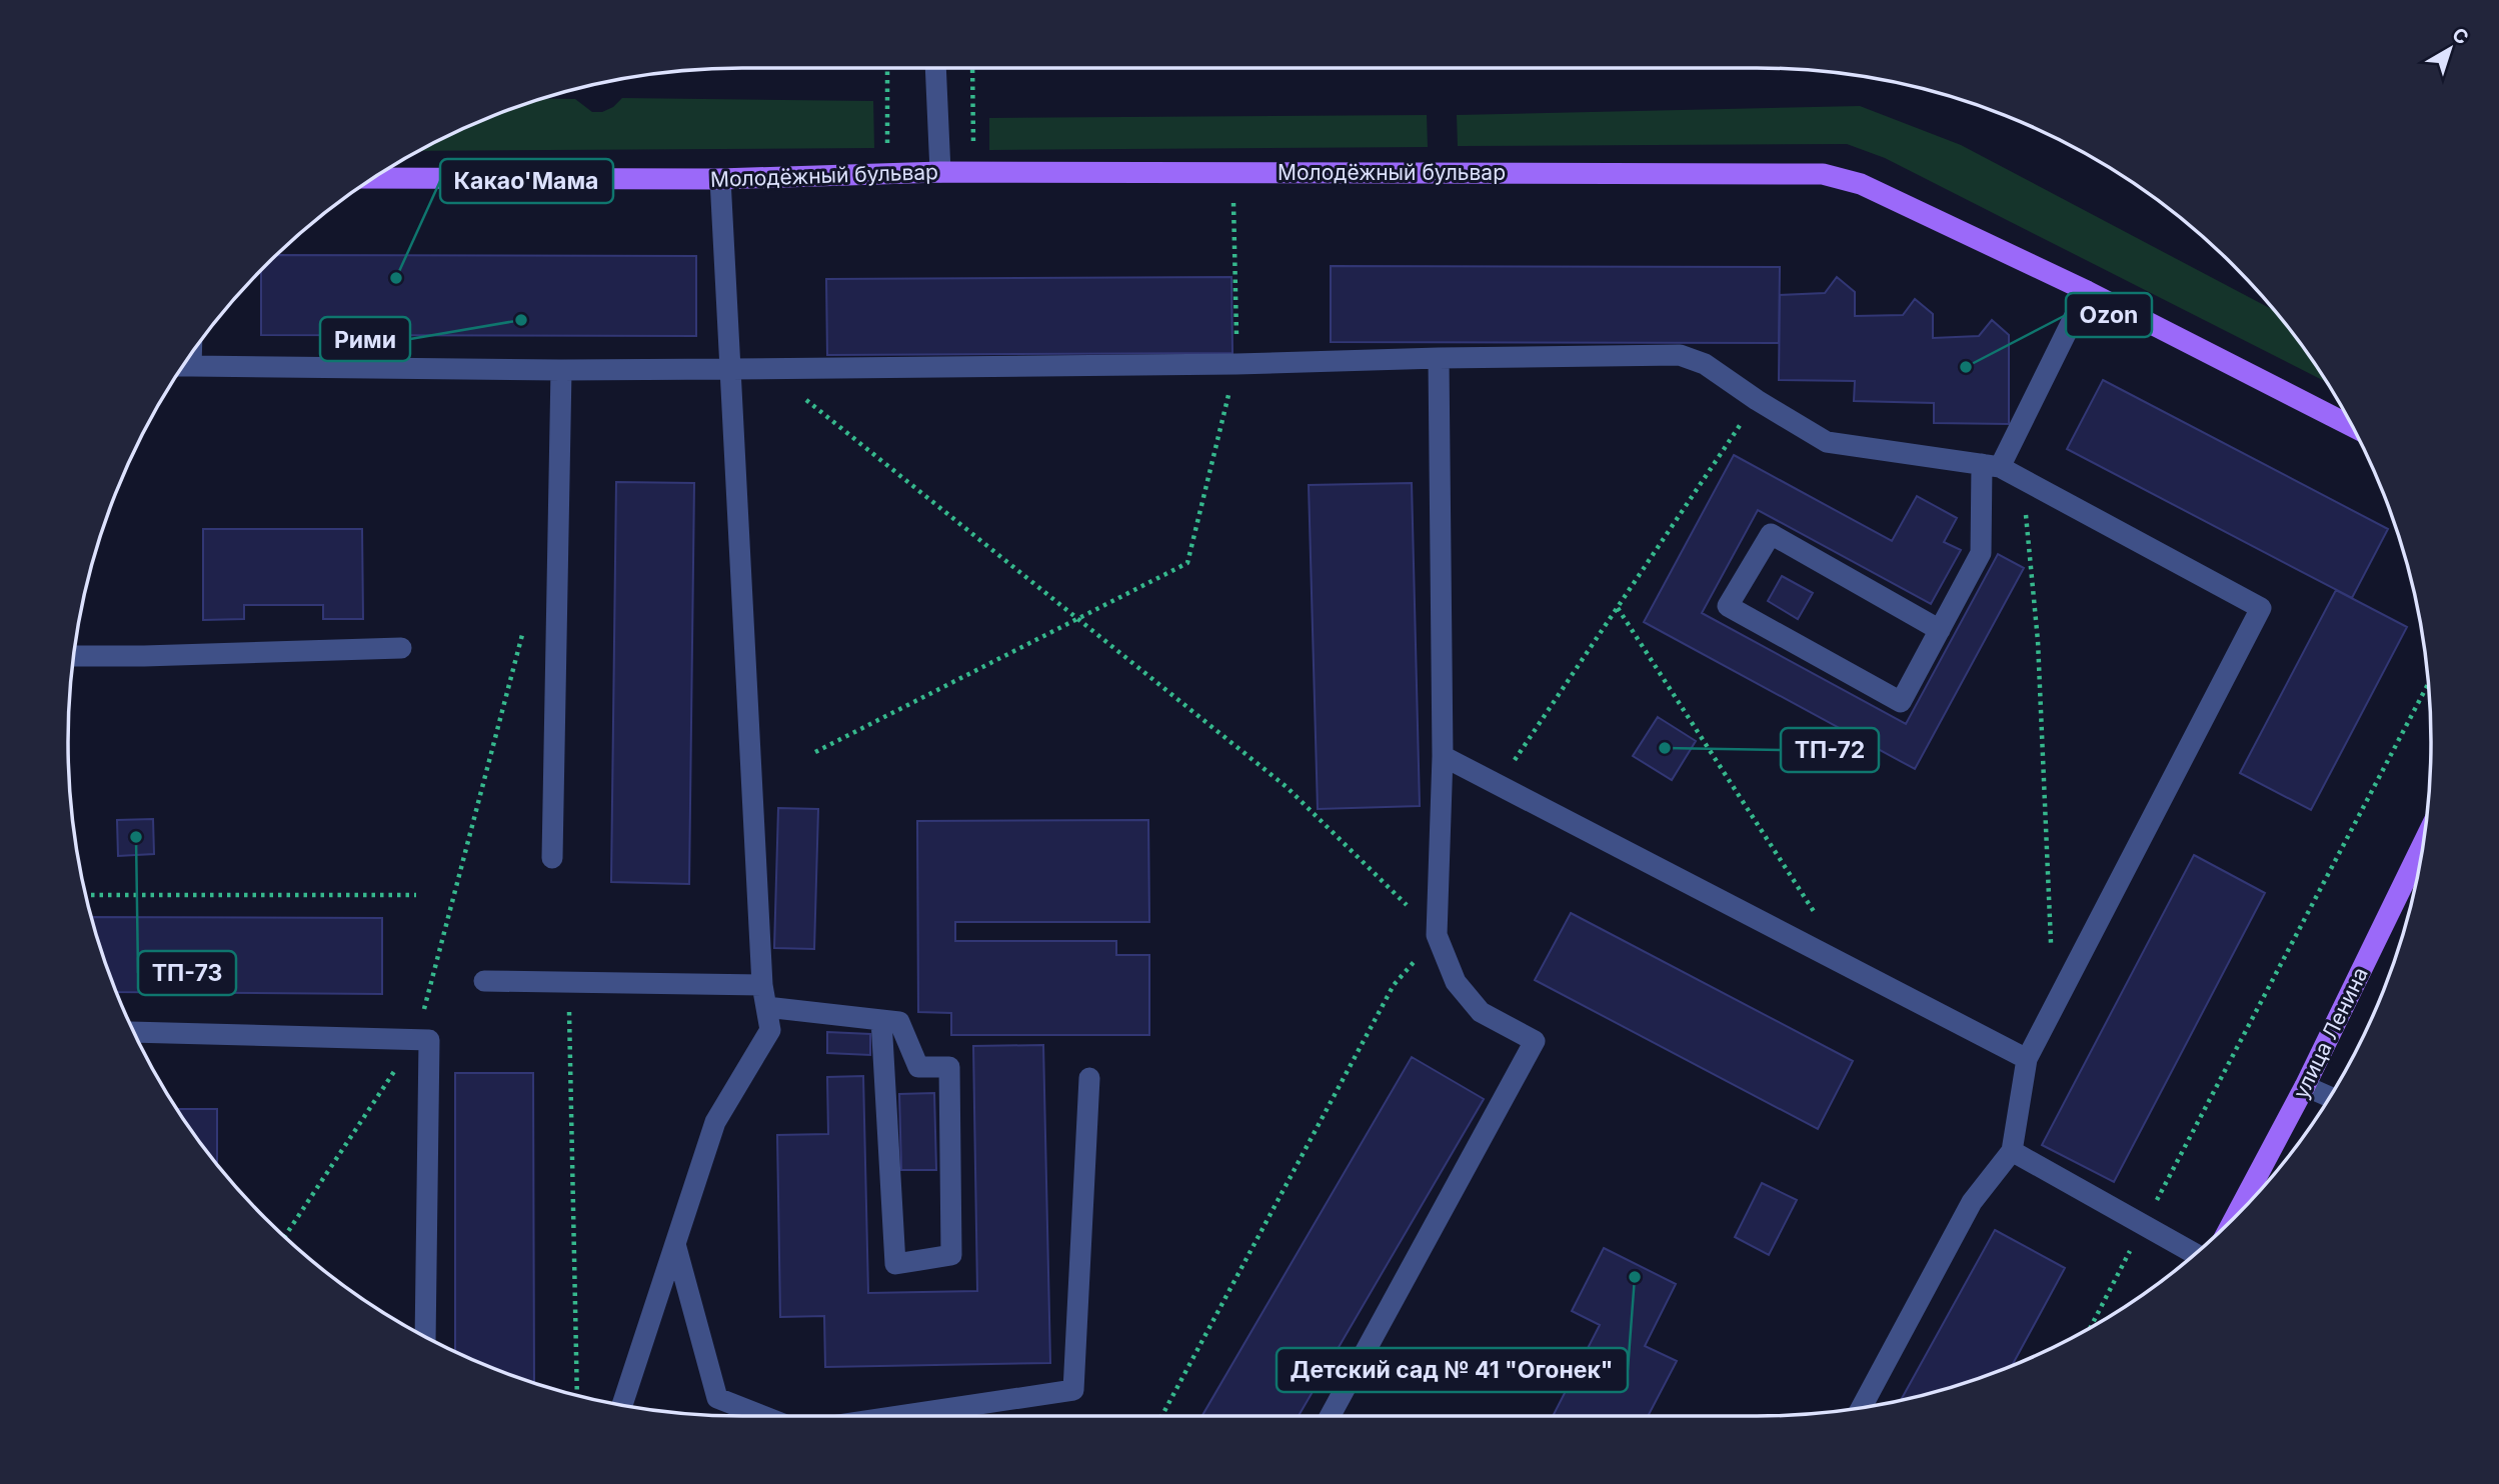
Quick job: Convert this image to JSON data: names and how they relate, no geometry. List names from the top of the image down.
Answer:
{
  "streets": {
    "main road": ["Молодёжный бульвар", "улица Ленина"]
  },
  "places": [
    "Какао'Мама",
    "Рими",
    "Ozon",
    "ТП-72",
    "ТП-73",
    "Детский сад № 41 \"Огонек\""
  ],
  "north": "top right"
}
